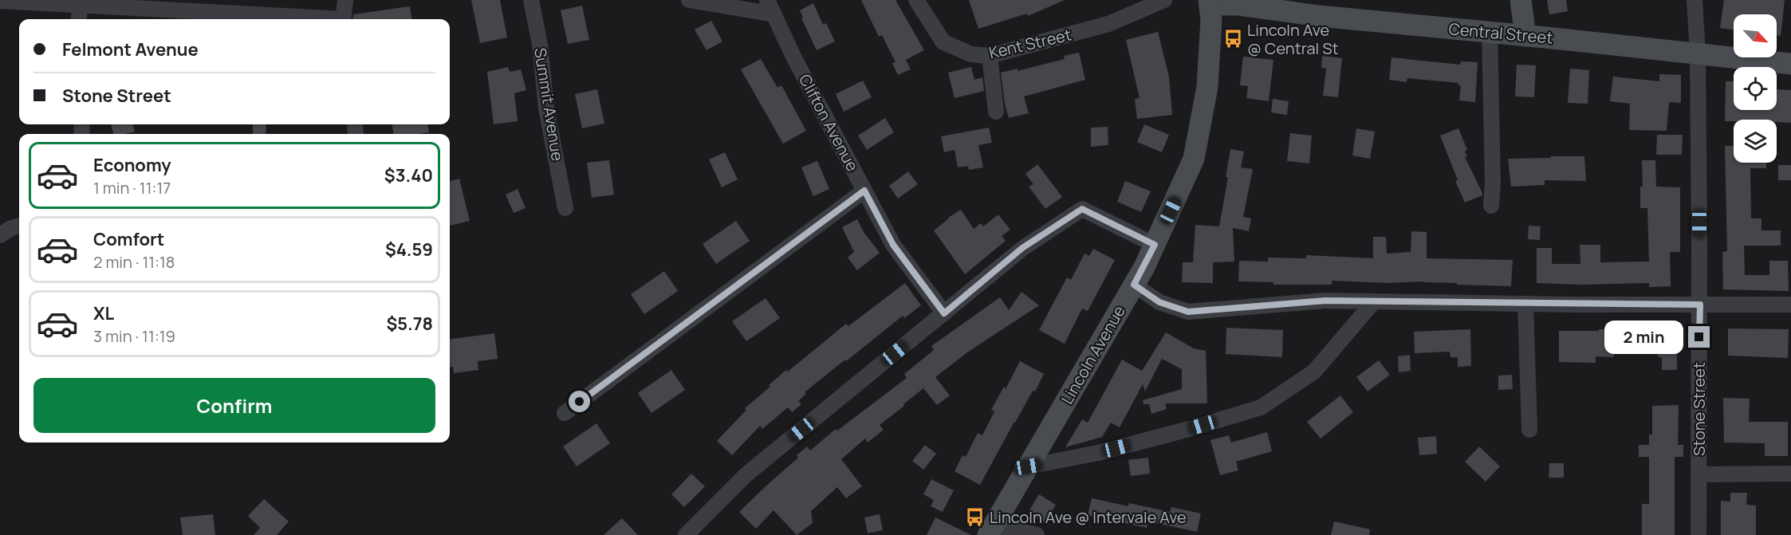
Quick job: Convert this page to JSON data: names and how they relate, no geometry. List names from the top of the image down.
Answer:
{
  "streets": {
    "main road": ["Central Street", "Lincoln Avenue"],
    "street": [
      "Kent Street",
      "Summit Avenue",
      "Clifton Avenue",
      "Stone Street"
    ]
  },
  "crossings": [
    ["Central Street", "Lincoln Avenue"],
    ["Central Street", "Stone Street"]
  ],
  "places": {
    "bus stop": ["Lincoln Ave @ Central St", "Lincoln Ave @ Intervale Ave"]
  },
  "north": "bottom right",
  "page": {
    "banner": ["Felmont Avenue", "Stone Street"],
    "list": [
      {
        "name": "Economy",
        "note": "1 min · 11:17",
        "value": "$3.40"
      },
      {
        "name": "Comfort",
        "note": "2 min · 11:18",
        "value": "$4.59"
      },
      {
        "name": "XL",
        "note": "3 min · 11:19",
        "value": "$5.78"
      }
    ],
    "bubble": "2 min",
    "buttons": "Confirm"
  }
}
